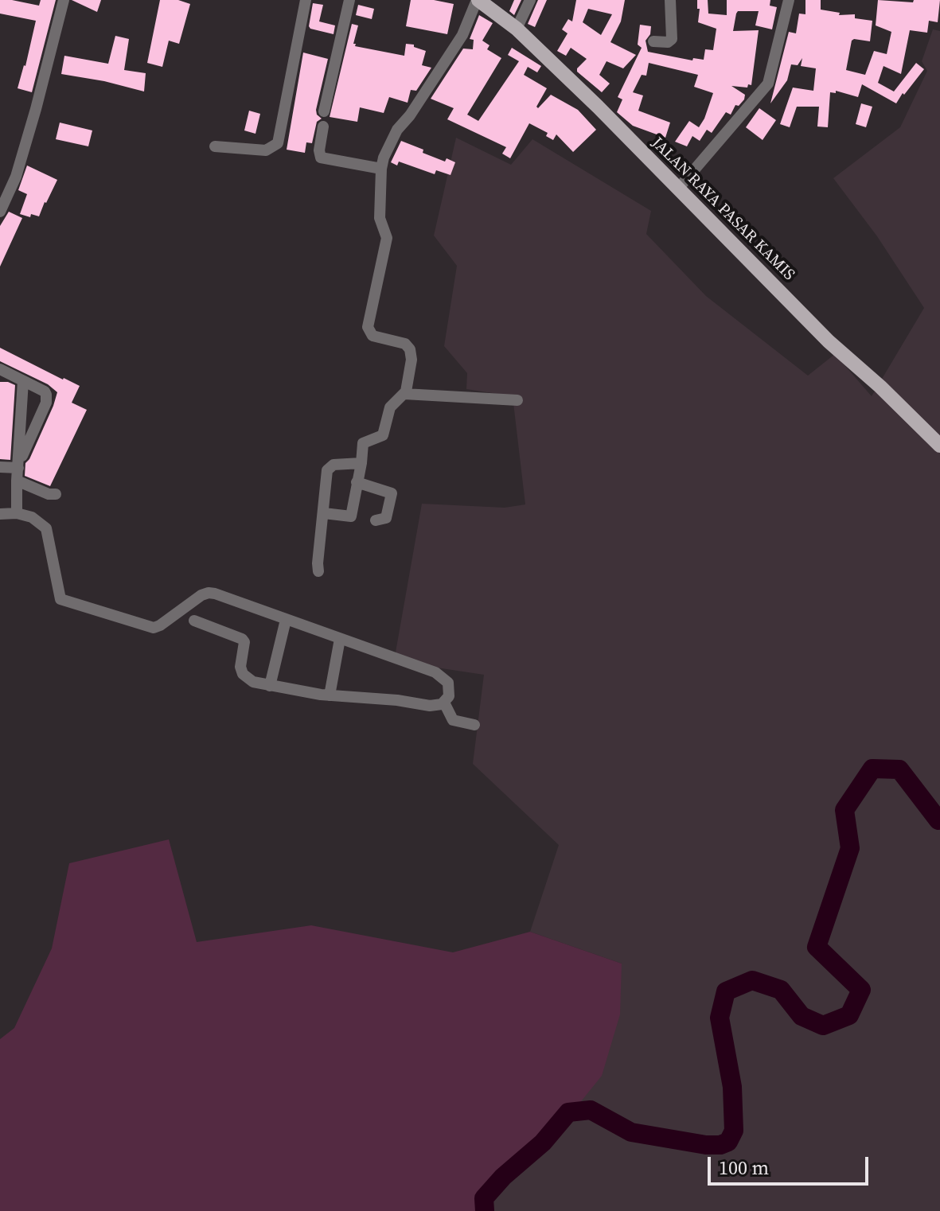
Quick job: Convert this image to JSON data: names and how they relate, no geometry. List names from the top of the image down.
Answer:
{
  "streets": {
    "main road": ["JALAN RAYA PASAR KAMIS"]
  },
  "scale_bar": "100 m"
}
